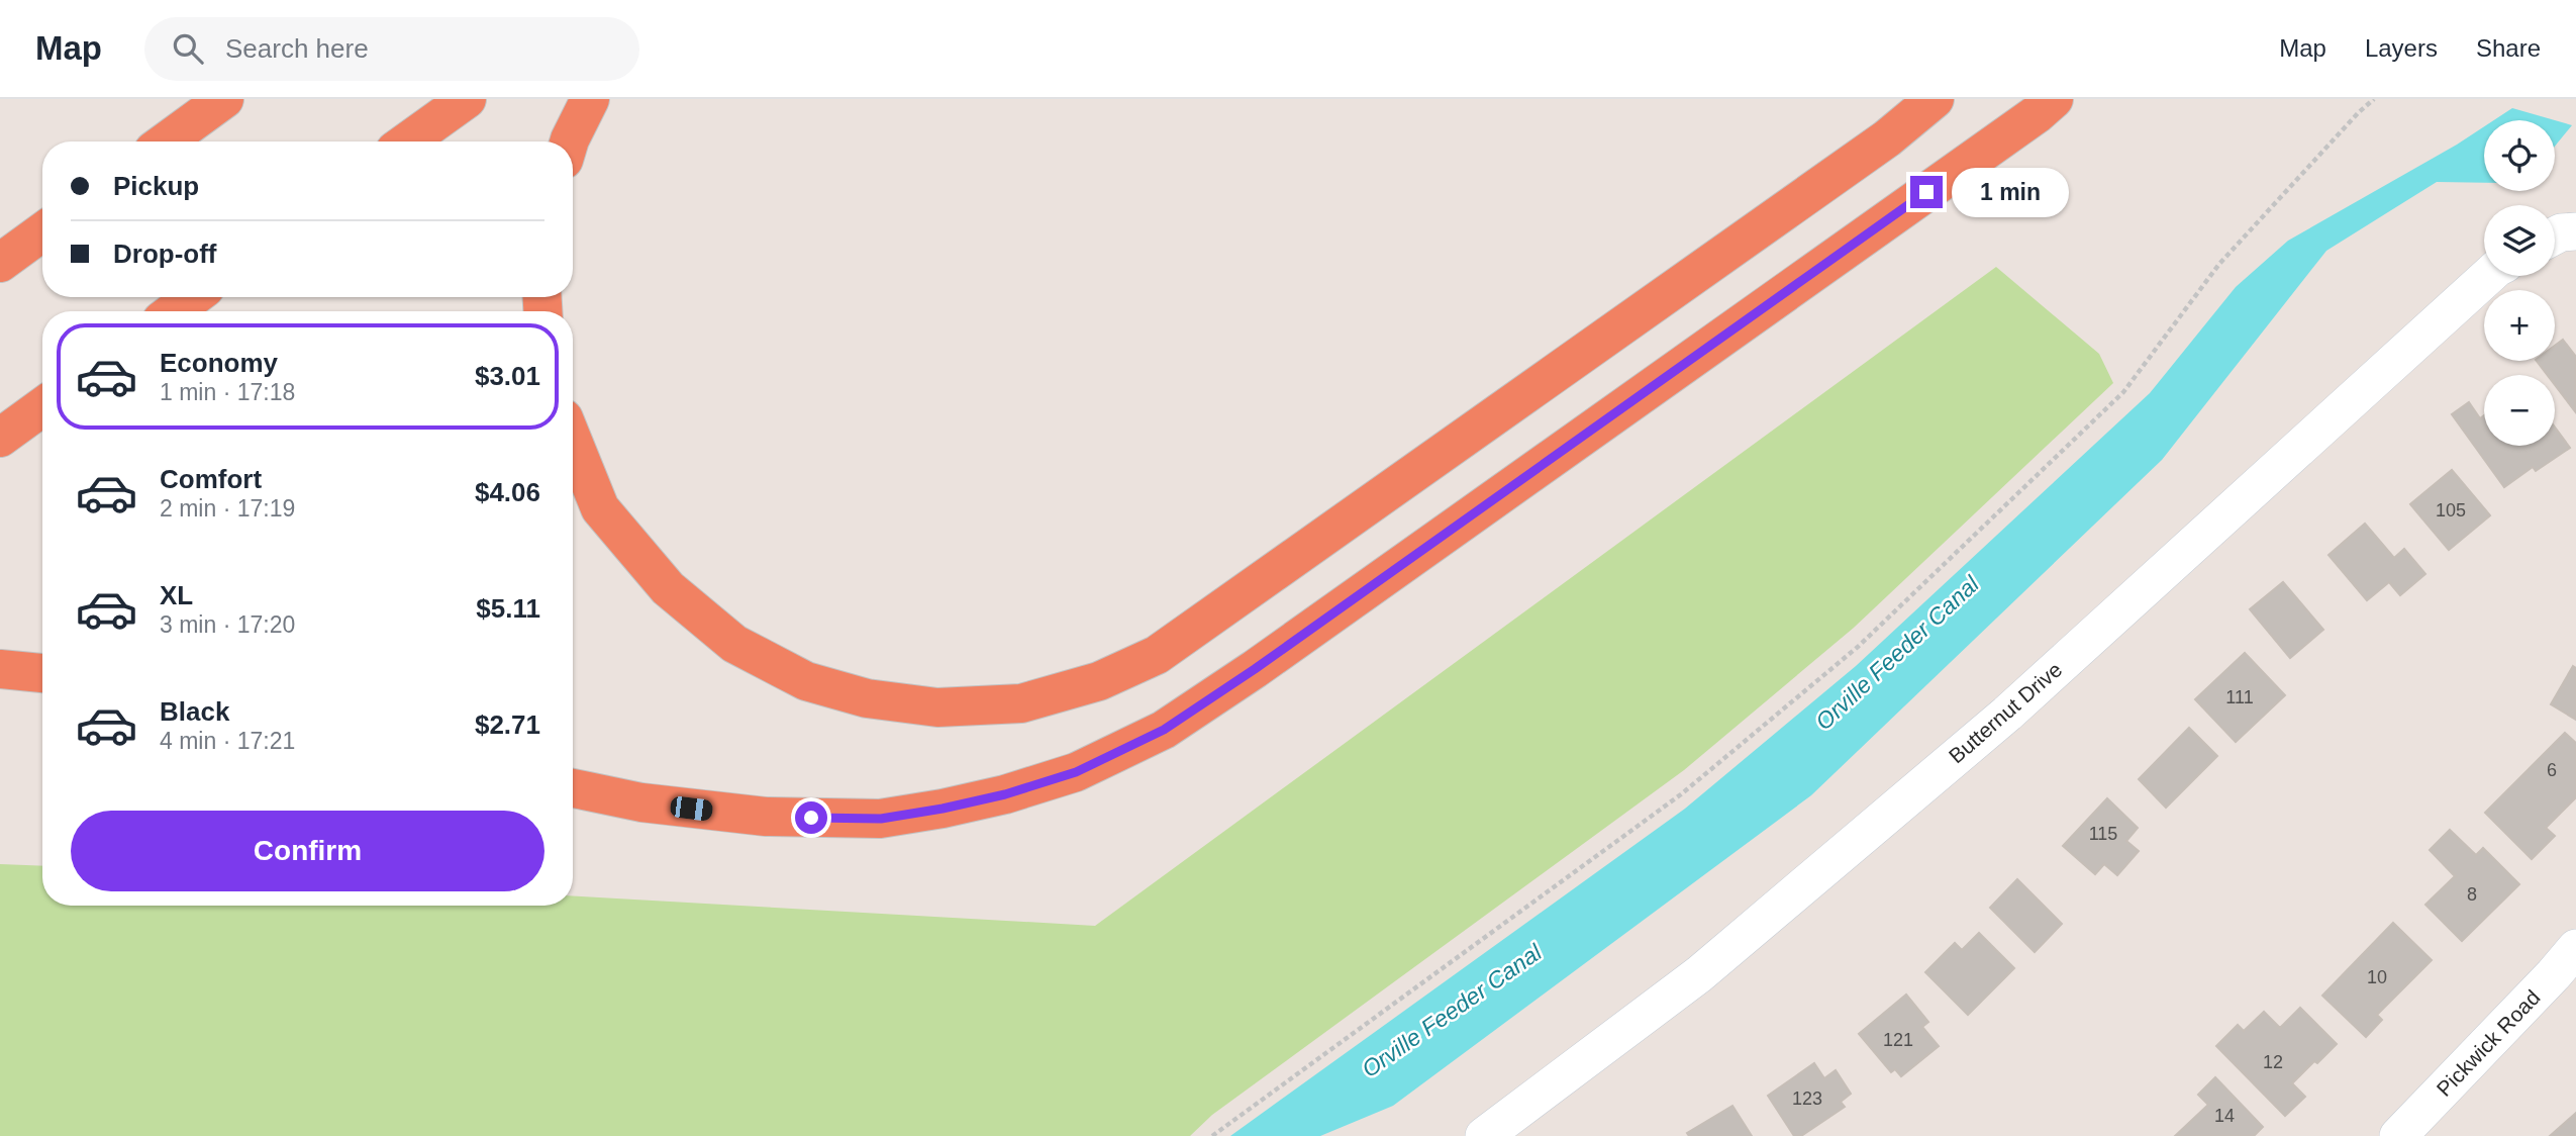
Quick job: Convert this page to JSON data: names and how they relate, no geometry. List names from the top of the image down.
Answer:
{
  "streets": {
    "street": ["Butternut Drive", "Pickwick Road"]
  },
  "water": ["Orville Feeder Canal"],
  "house_numbers": [
    "105",
    "111",
    "6",
    "115",
    "8",
    "10",
    "121",
    "12",
    "123",
    "14"
  ],
  "page": {
    "header": "Map",
    "search": "Search here",
    "nav": ["Map", "Layers", "Share"],
    "map_buttons": ["+", "−"],
    "banner": ["Pickup", "Drop-off"],
    "bubble": "1 min",
    "list": [
      {
        "name": "Economy",
        "note": "1 min · 17:18",
        "value": "$3.01"
      },
      {
        "name": "Comfort",
        "note": "2 min · 17:19",
        "value": "$4.06"
      },
      {
        "name": "XL",
        "note": "3 min · 17:20",
        "value": "$5.11"
      },
      {
        "name": "Black",
        "note": "4 min · 17:21",
        "value": "$2.71"
      }
    ],
    "buttons": "Confirm"
  }
}
